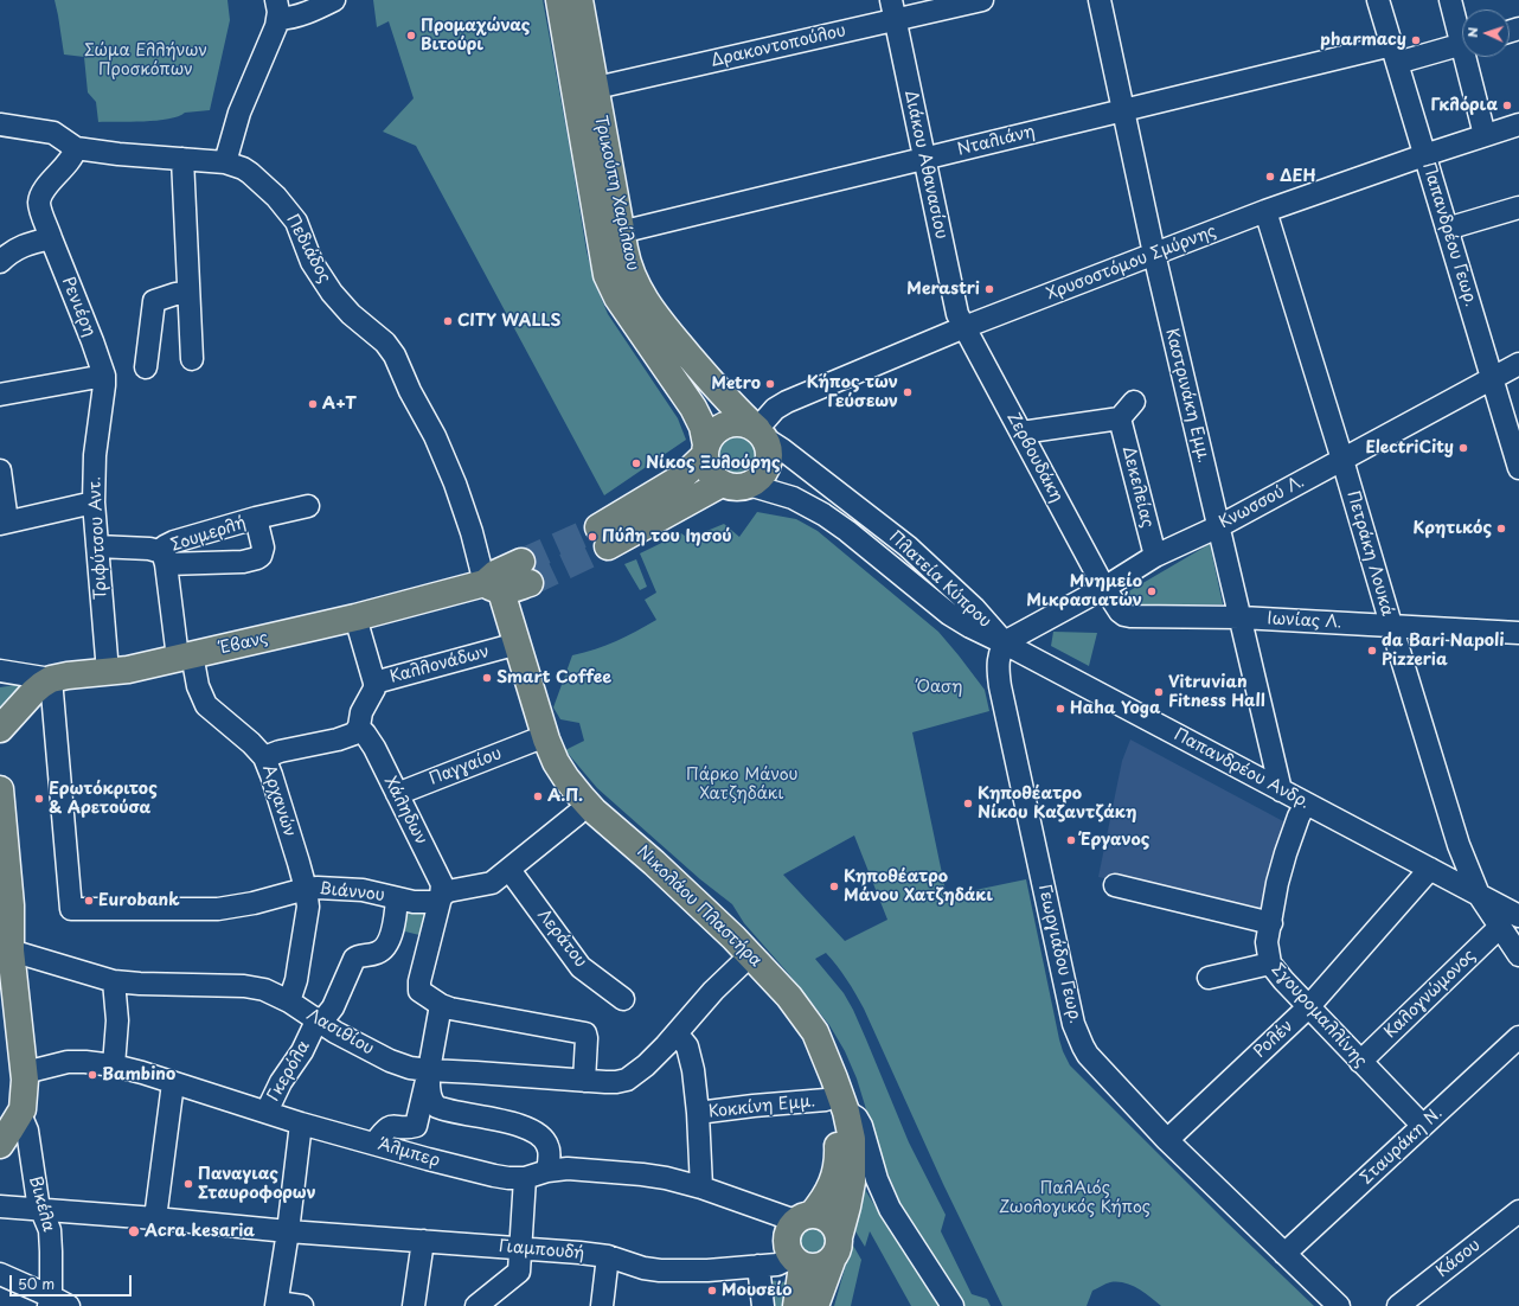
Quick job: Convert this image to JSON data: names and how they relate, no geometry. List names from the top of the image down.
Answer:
{
  "streets": {
    "main road": ["Τρικούπη Χαρίλαου", "Έβανς", "Νικολάου Πλαστήρα"],
    "street": [
      "Δρακοντοπούλου",
      "Νταλιάνη",
      "Διάκου Αθανασίου",
      "Παπανδρέου Γεωρ.",
      "Πεδιάδος",
      "Χρυσοστόμου Σμύρνης",
      "Ρενιέρη",
      "Καστρινάκη Εμμ.",
      "Ζερβουδάκη",
      "Δεκελείας",
      "Κνωσσού Λ.",
      "Σουμερλή",
      "Τριφύτσου Αντ.",
      "Πετράκη Λουκά",
      "Πλατεία Κύπρου",
      "Ιωνίας Λ.",
      "Καλλονάδων",
      "Παγγαίου",
      "Παπανδρέου Ανδρ.",
      "Αρχανών",
      "Χάληδων",
      "Βιάννου",
      "Λεράτου",
      "Γεωργιάδου Γεωρ.",
      "Καλογνώμονος",
      "Σγουρομαλλίνης",
      "Λασιθίου",
      "Ρολέν",
      "Γκερόλα",
      "Κοκκίνη Εμμ.",
      "Σταυράκη Ν.",
      "Άλμπερ",
      "Βικέλα",
      "Γιαμπουδή",
      "Κάσου"
    ]
  },
  "crossings": [
    ["Δρακοντοπούλου", "Διάκου Αθανασίου"],
    ["Δρακοντοπούλου", "Τρικούπη Χαρίλαου"],
    ["Νταλιάνη", "Διάκου Αθανασίου"],
    ["Νταλιάνη", "Τρικούπη Χαρίλαου"],
    ["Νταλιάνη", "Παπανδρέου Γεωρ."],
    ["Νταλιάνη", "Καστρινάκη Εμμ."],
    ["Διάκου Αθανασίου", "Χρυσοστόμου Σμύρνης"],
    ["Διάκου Αθανασίου", "Ζερβουδάκη"],
    ["Τρικούπη Χαρίλαου", "Χρυσοστόμου Σμύρνης"],
    ["Τρικούπη Χαρίλαου", "Πλατεία Κύπρου"],
    ["Παπανδρέου Γεωρ.", "Χρυσοστόμου Σμύρνης"],
    ["Παπανδρέου Γεωρ.", "Κνωσσού Λ."],
    ["Πεδιάδος", "Ρενιέρη"],
    ["Πεδιάδος", "Έβανς"],
    ["Πεδιάδος", "Νικολάου Πλαστήρα"],
    ["Χρυσοστόμου Σμύρνης", "Καστρινάκη Εμμ."],
    ["Χρυσοστόμου Σμύρνης", "Ζερβουδάκη"],
    ["Χρυσοστόμου Σμύρνης", "Πετράκη Λουκά"],
    ["Χρυσοστόμου Σμύρνης", "Πλατεία Κύπρου"],
    ["Ρενιέρη", "Τριφύτσου Αντ."],
    ["Καστρινάκη Εμμ.", "Κνωσσού Λ."],
    ["Καστρινάκη Εμμ.", "Ιωνίας Λ."],
    ["Καστρινάκη Εμμ.", "Παπανδρέου Ανδρ."],
    ["Ζερβουδάκη", "Κνωσσού Λ."],
    ["Ζερβουδάκη", "Ιωνίας Λ."],
    ["Δεκελείας", "Κνωσσού Λ."],
    ["Κνωσσού Λ.", "Πετράκη Λουκά"],
    ["Κνωσσού Λ.", "Πλατεία Κύπρου"],
    ["Κνωσσού Λ.", "Ιωνίας Λ."],
    ["Κνωσσού Λ.", "Παπανδρέου Ανδρ."],
    ["Κνωσσού Λ.", "Γεωργιάδου Γεωρ."],
    ["Σουμερλή", "Αρχανών"],
    ["Τριφύτσου Αντ.", "Έβανς"],
    ["Πετράκη Λουκά", "Ιωνίας Λ."],
    ["Πετράκη Λουκά", "Παπανδρέου Ανδρ."],
    ["Πλατεία Κύπρου", "Παπανδρέου Ανδρ."],
    ["Πλατεία Κύπρου", "Γεωργιάδου Γεωρ."],
    ["Έβανς", "Καλλονάδων"],
    ["Έβανς", "Αρχανών"],
    ["Έβανς", "Βιάννου"],
    ["Έβανς", "Νικολάου Πλαστήρα"],
    ["Καλλονάδων", "Χάληδων"],
    ["Καλλονάδων", "Νικολάου Πλαστήρα"],
    ["Παγγαίου", "Χάληδων"],
    ["Παγγαίου", "Νικολάου Πλαστήρα"],
    ["Παπανδρέου Ανδρ.", "Γεωργιάδου Γεωρ."],
    ["Παπανδρέου Ανδρ.", "Καλογνώμονος"],
    ["Παπανδρέου Ανδρ.", "Σγουρομαλλίνης"],
    ["Παπανδρέου Ανδρ.", "Ρολέν"],
    ["Αρχανών", "Βιάννου"],
    ["Αρχανών", "Λασιθίου"],
    ["Χάληδων", "Βιάννου"],
    ["Βιάννου", "Νικολάου Πλαστήρα"],
    ["Βιάννου", "Λεράτου"],
    ["Βιάννου", "Γκερόλα"],
    ["Νικολάου Πλαστήρα", "Λασιθίου"],
    ["Νικολάου Πλαστήρα", "Κοκκίνη Εμμ."],
    ["Νικολάου Πλαστήρα", "Άλμπερ"],
    ["Νικολάου Πλαστήρα", "Γιαμπουδή"],
    ["Γεωργιάδου Γεωρ.", "Ρολέν"],
    ["Γεωργιάδου Γεωρ.", "Σταυράκη Ν."],
    ["Καλογνώμονος", "Σγουρομαλλίνης"],
    ["Σγουρομαλλίνης", "Ρολέν"],
    ["Σγουρομαλλίνης", "Σταυράκη Ν."],
    ["Λασιθίου", "Γκερόλα"],
    ["Γκερόλα", "Άλμπερ"],
    ["Άλμπερ", "Γιαμπουδή"],
    ["Βικέλα", "Γιαμπουδή"]
  ],
  "parks": [
    "Σώμα Ελλήνων Προσκόπων",
    "Όαση",
    "Πάρκο Μάνου Χατζηδάκι",
    "ΠαλΑιός Ζωολογικός Κήπος"
  ],
  "places": [
    "Προμαχώνας Βιτούρι",
    "pharmacy",
    "Γκλόρια",
    "ΔΕΗ",
    "Merastri",
    "CITY WALLS",
    "Metro",
    "Κήπος των Γεύσεων",
    "A+T",
    "ElectriCity",
    "Νίκος Ξυλούρης",
    "Κρητικός",
    "Πύλη του Ιησού",
    "Μνημείο Μικρασιατών",
    "da Bari Napoli Pizzeria",
    "Smart Coffee",
    "Vitruvian Fitness Hall",
    "Haha Yoga",
    "Α.Π.",
    "Ερωτόκριτος & Αρετούσα",
    "Κηποθέατρο Νίκου Καζαντζάκη",
    "Έργανος",
    "Κηποθέατρο Μάνου Χατζηδάκι",
    "Eurobank",
    "Bambino",
    "Παναγιας Σταυροφορων",
    "Acra kesaria",
    "Μουσείο"
  ],
  "scale_bar": "50 m",
  "north": "left"
}
